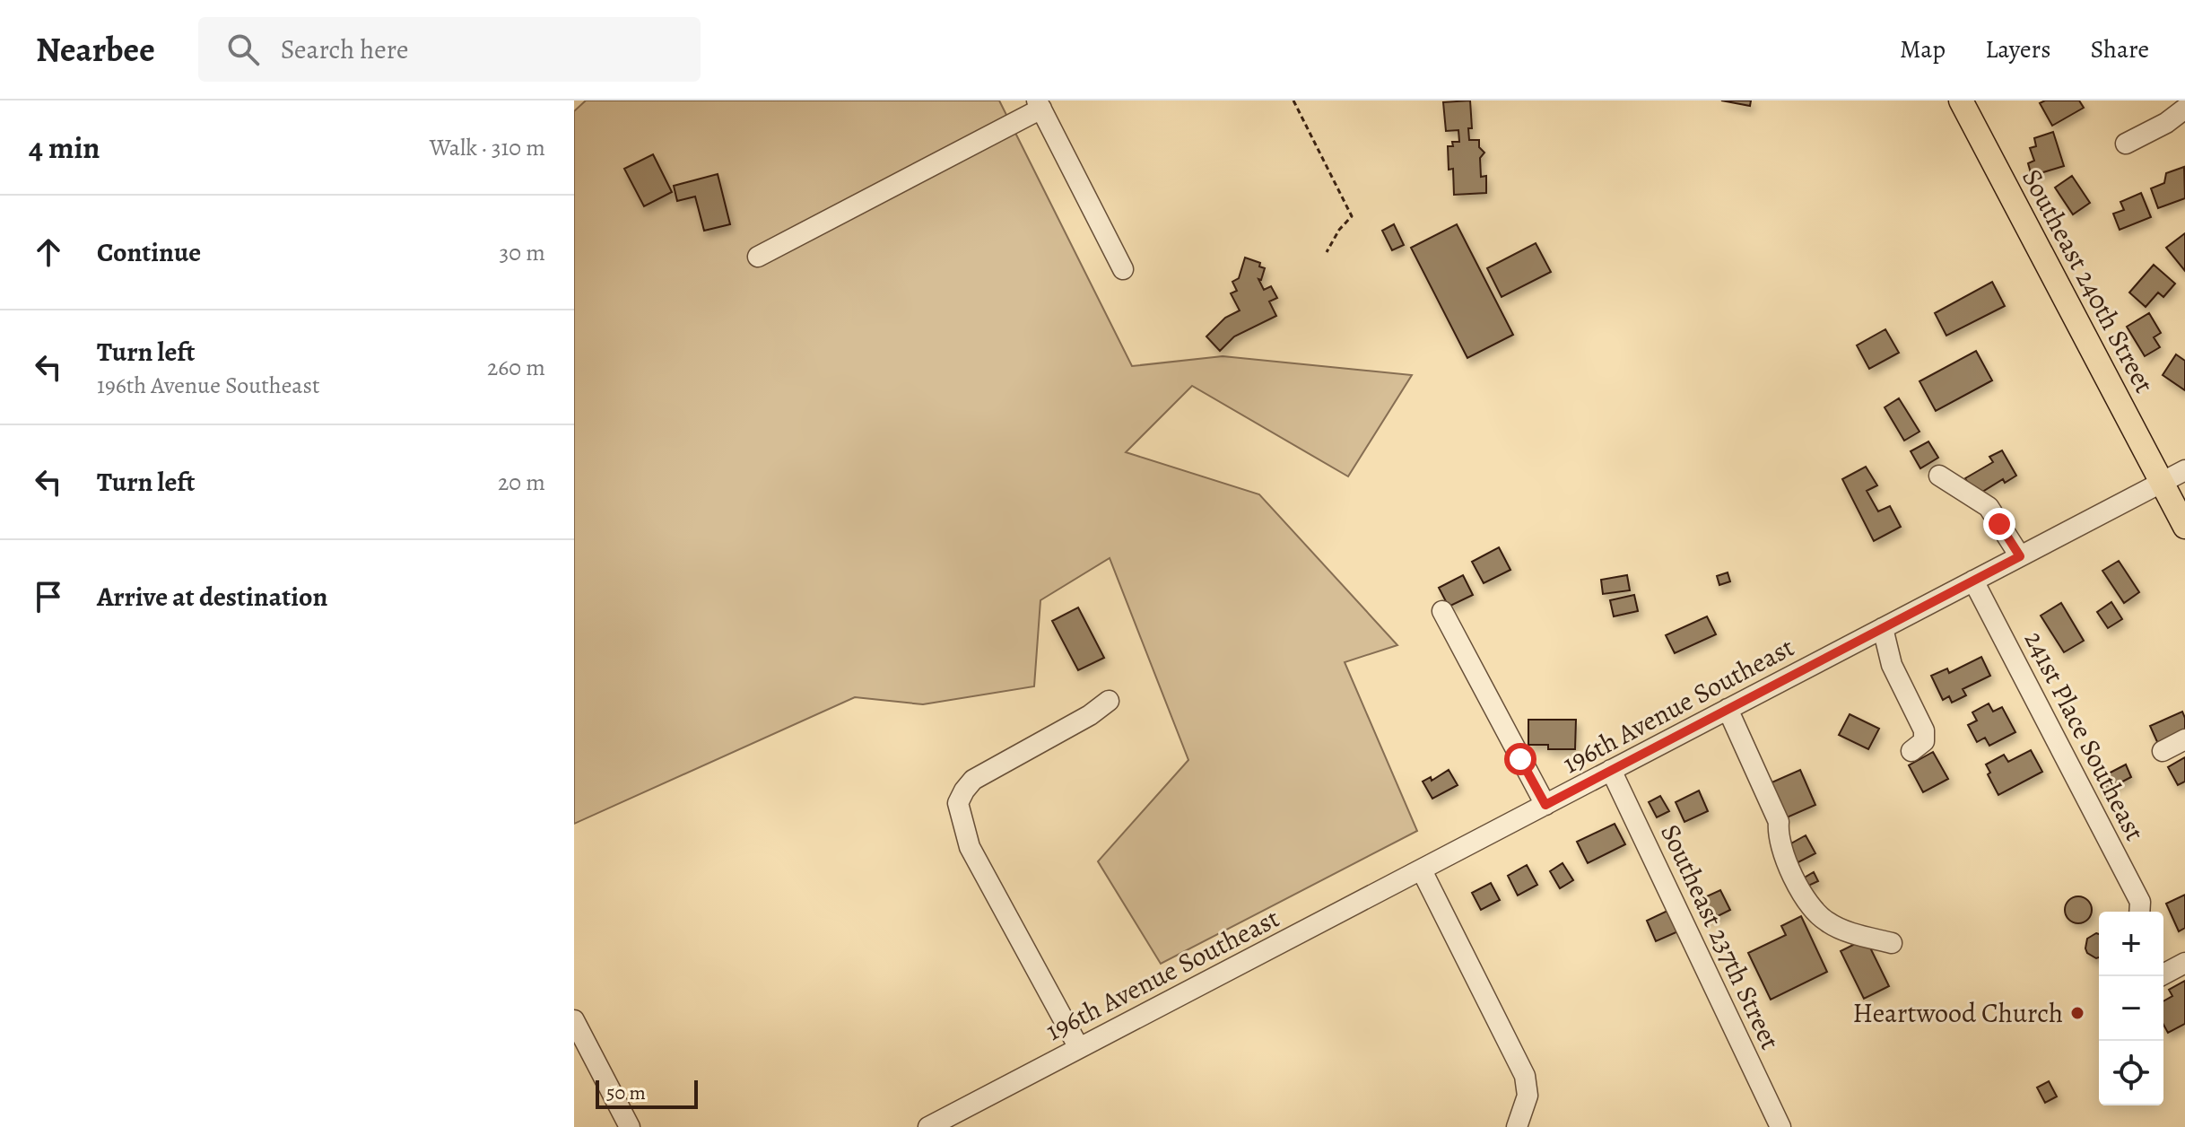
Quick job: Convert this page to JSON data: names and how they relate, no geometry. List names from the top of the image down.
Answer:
{
  "streets": {
    "main road": ["Southeast 240th Street"],
    "street": ["196th Avenue Southeast", "241st Place Southeast", "Southeast 237th Street"]
  },
  "crossings": [
    ["Southeast 240th Street", "196th Avenue Southeast"],
    ["196th Avenue Southeast", "241st Place Southeast"],
    ["196th Avenue Southeast", "Southeast 237th Street"]
  ],
  "places": ["Heartwood Church"],
  "scale_bar": "50 m",
  "page": {
    "header": "Nearbee",
    "search": "Search here",
    "nav": ["Map", "Layers", "Share"],
    "heading": ["4 min", "Walk · 310 m"],
    "list": [
      ["Continue", "30 m"],
      ["Turn left", "196th Avenue Southeast", "260 m"],
      ["Turn left", "20 m"],
      "Arrive at destination"
    ],
    "map_buttons": ["+", "−"],
    "scale": "50 m"
  }
}
